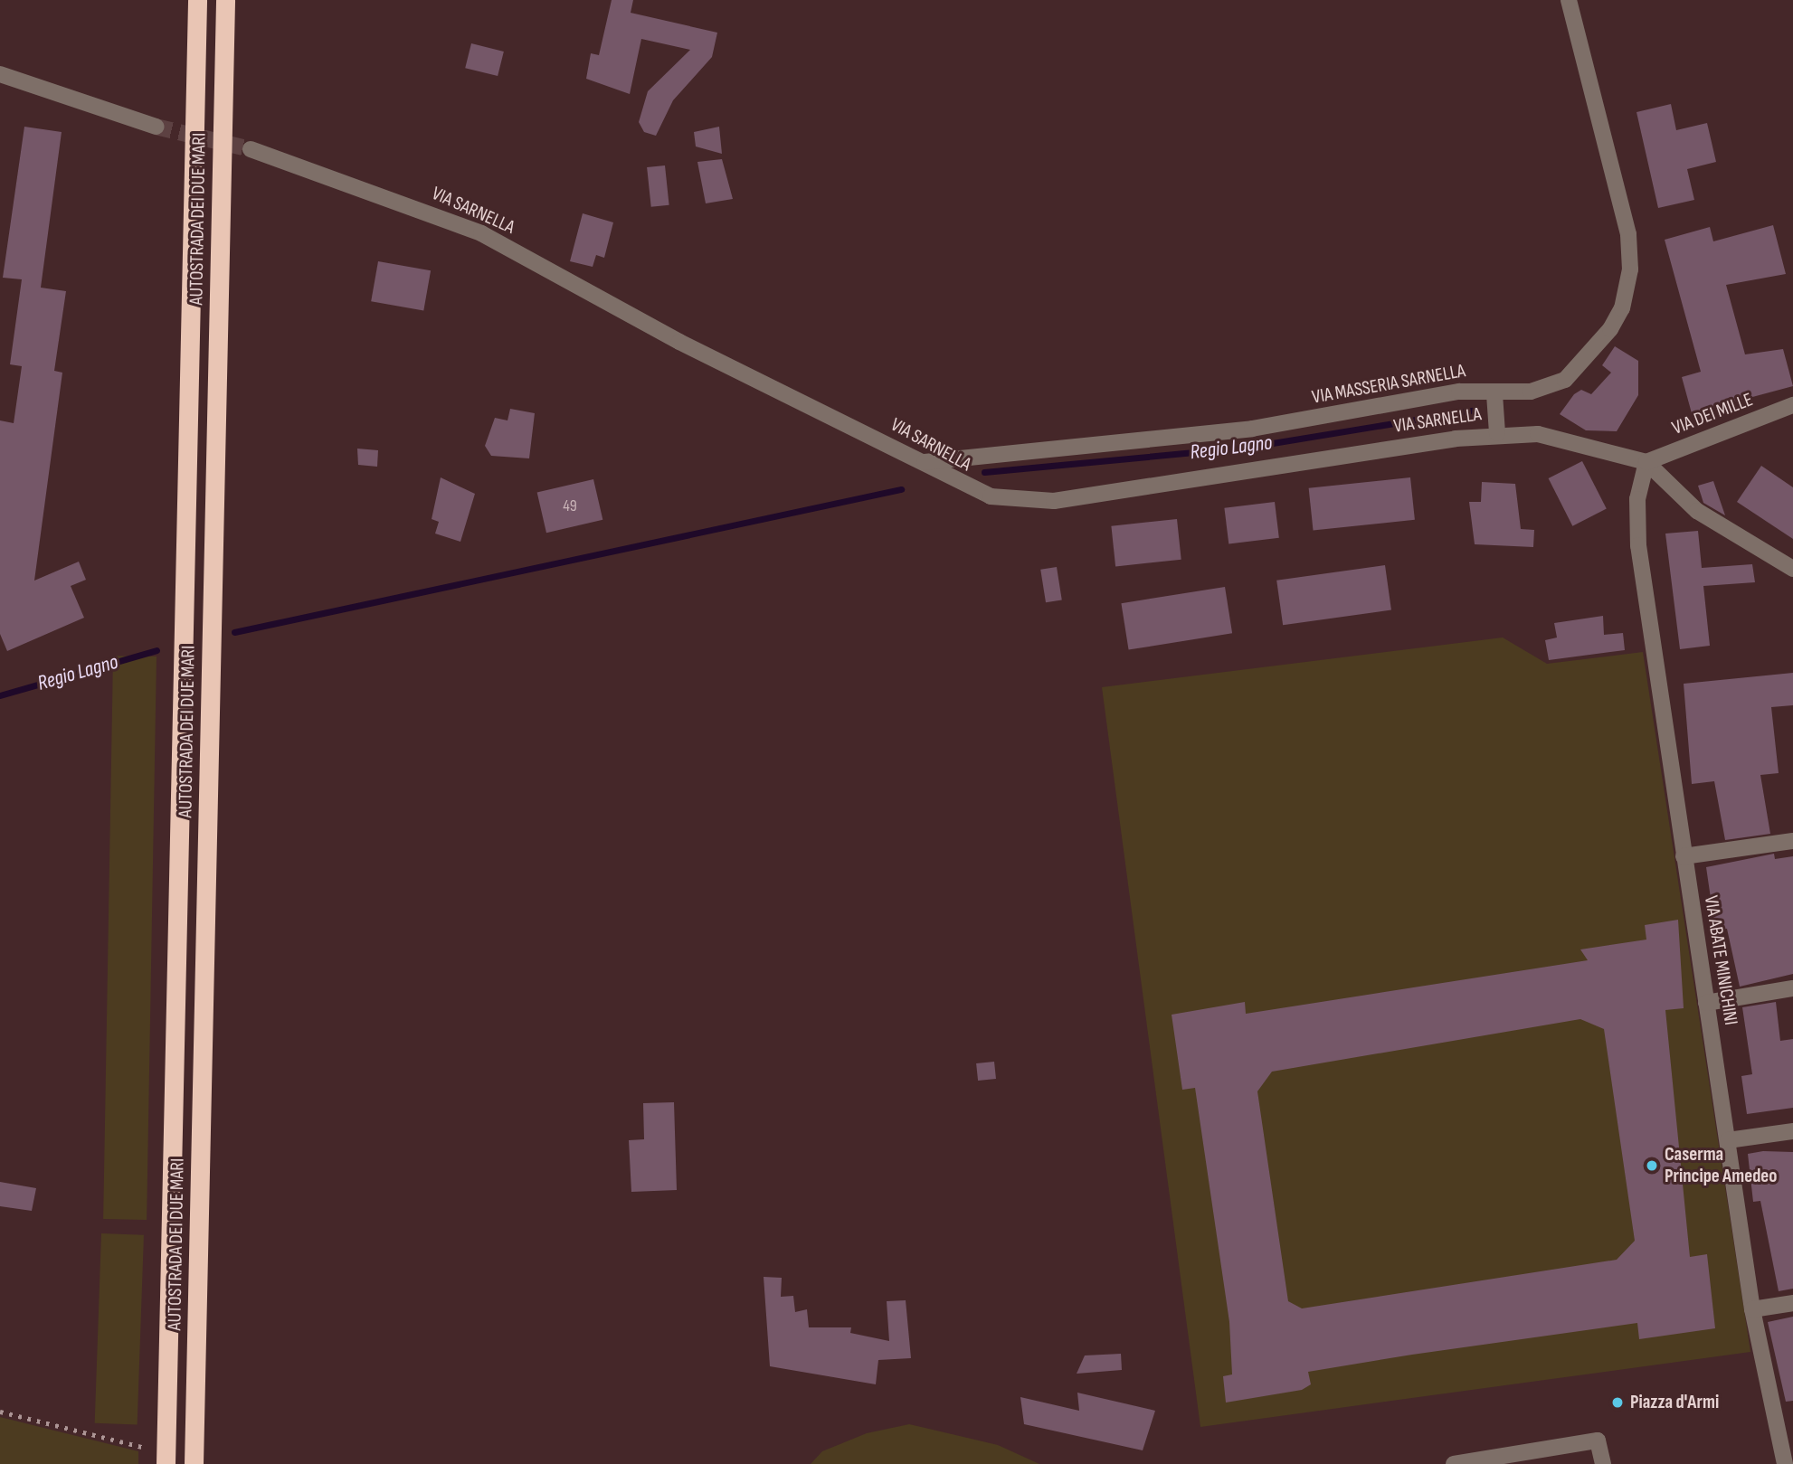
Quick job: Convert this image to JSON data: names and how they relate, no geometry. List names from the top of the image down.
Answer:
{
  "streets": {
    "highway": ["AUTOSTRADA DEI DUE MARI"],
    "street": [
      "VIA SARNELLA",
      "VIA MASSERIA SARNELLA",
      "VIA DEI MILLE",
      "VIA ABATE MINICHINI"
    ]
  },
  "crossings": [
    ["VIA SARNELLA", "VIA MASSERIA SARNELLA"],
    ["VIA SARNELLA", "VIA DEI MILLE"],
    ["VIA SARNELLA", "VIA ABATE MINICHINI"],
    ["VIA DEI MILLE", "VIA ABATE MINICHINI"]
  ],
  "water": ["Regio Lagno"],
  "places": ["Caserma Principe Amedeo", "Piazza d'Armi"],
  "house_numbers": ["49"]
}
